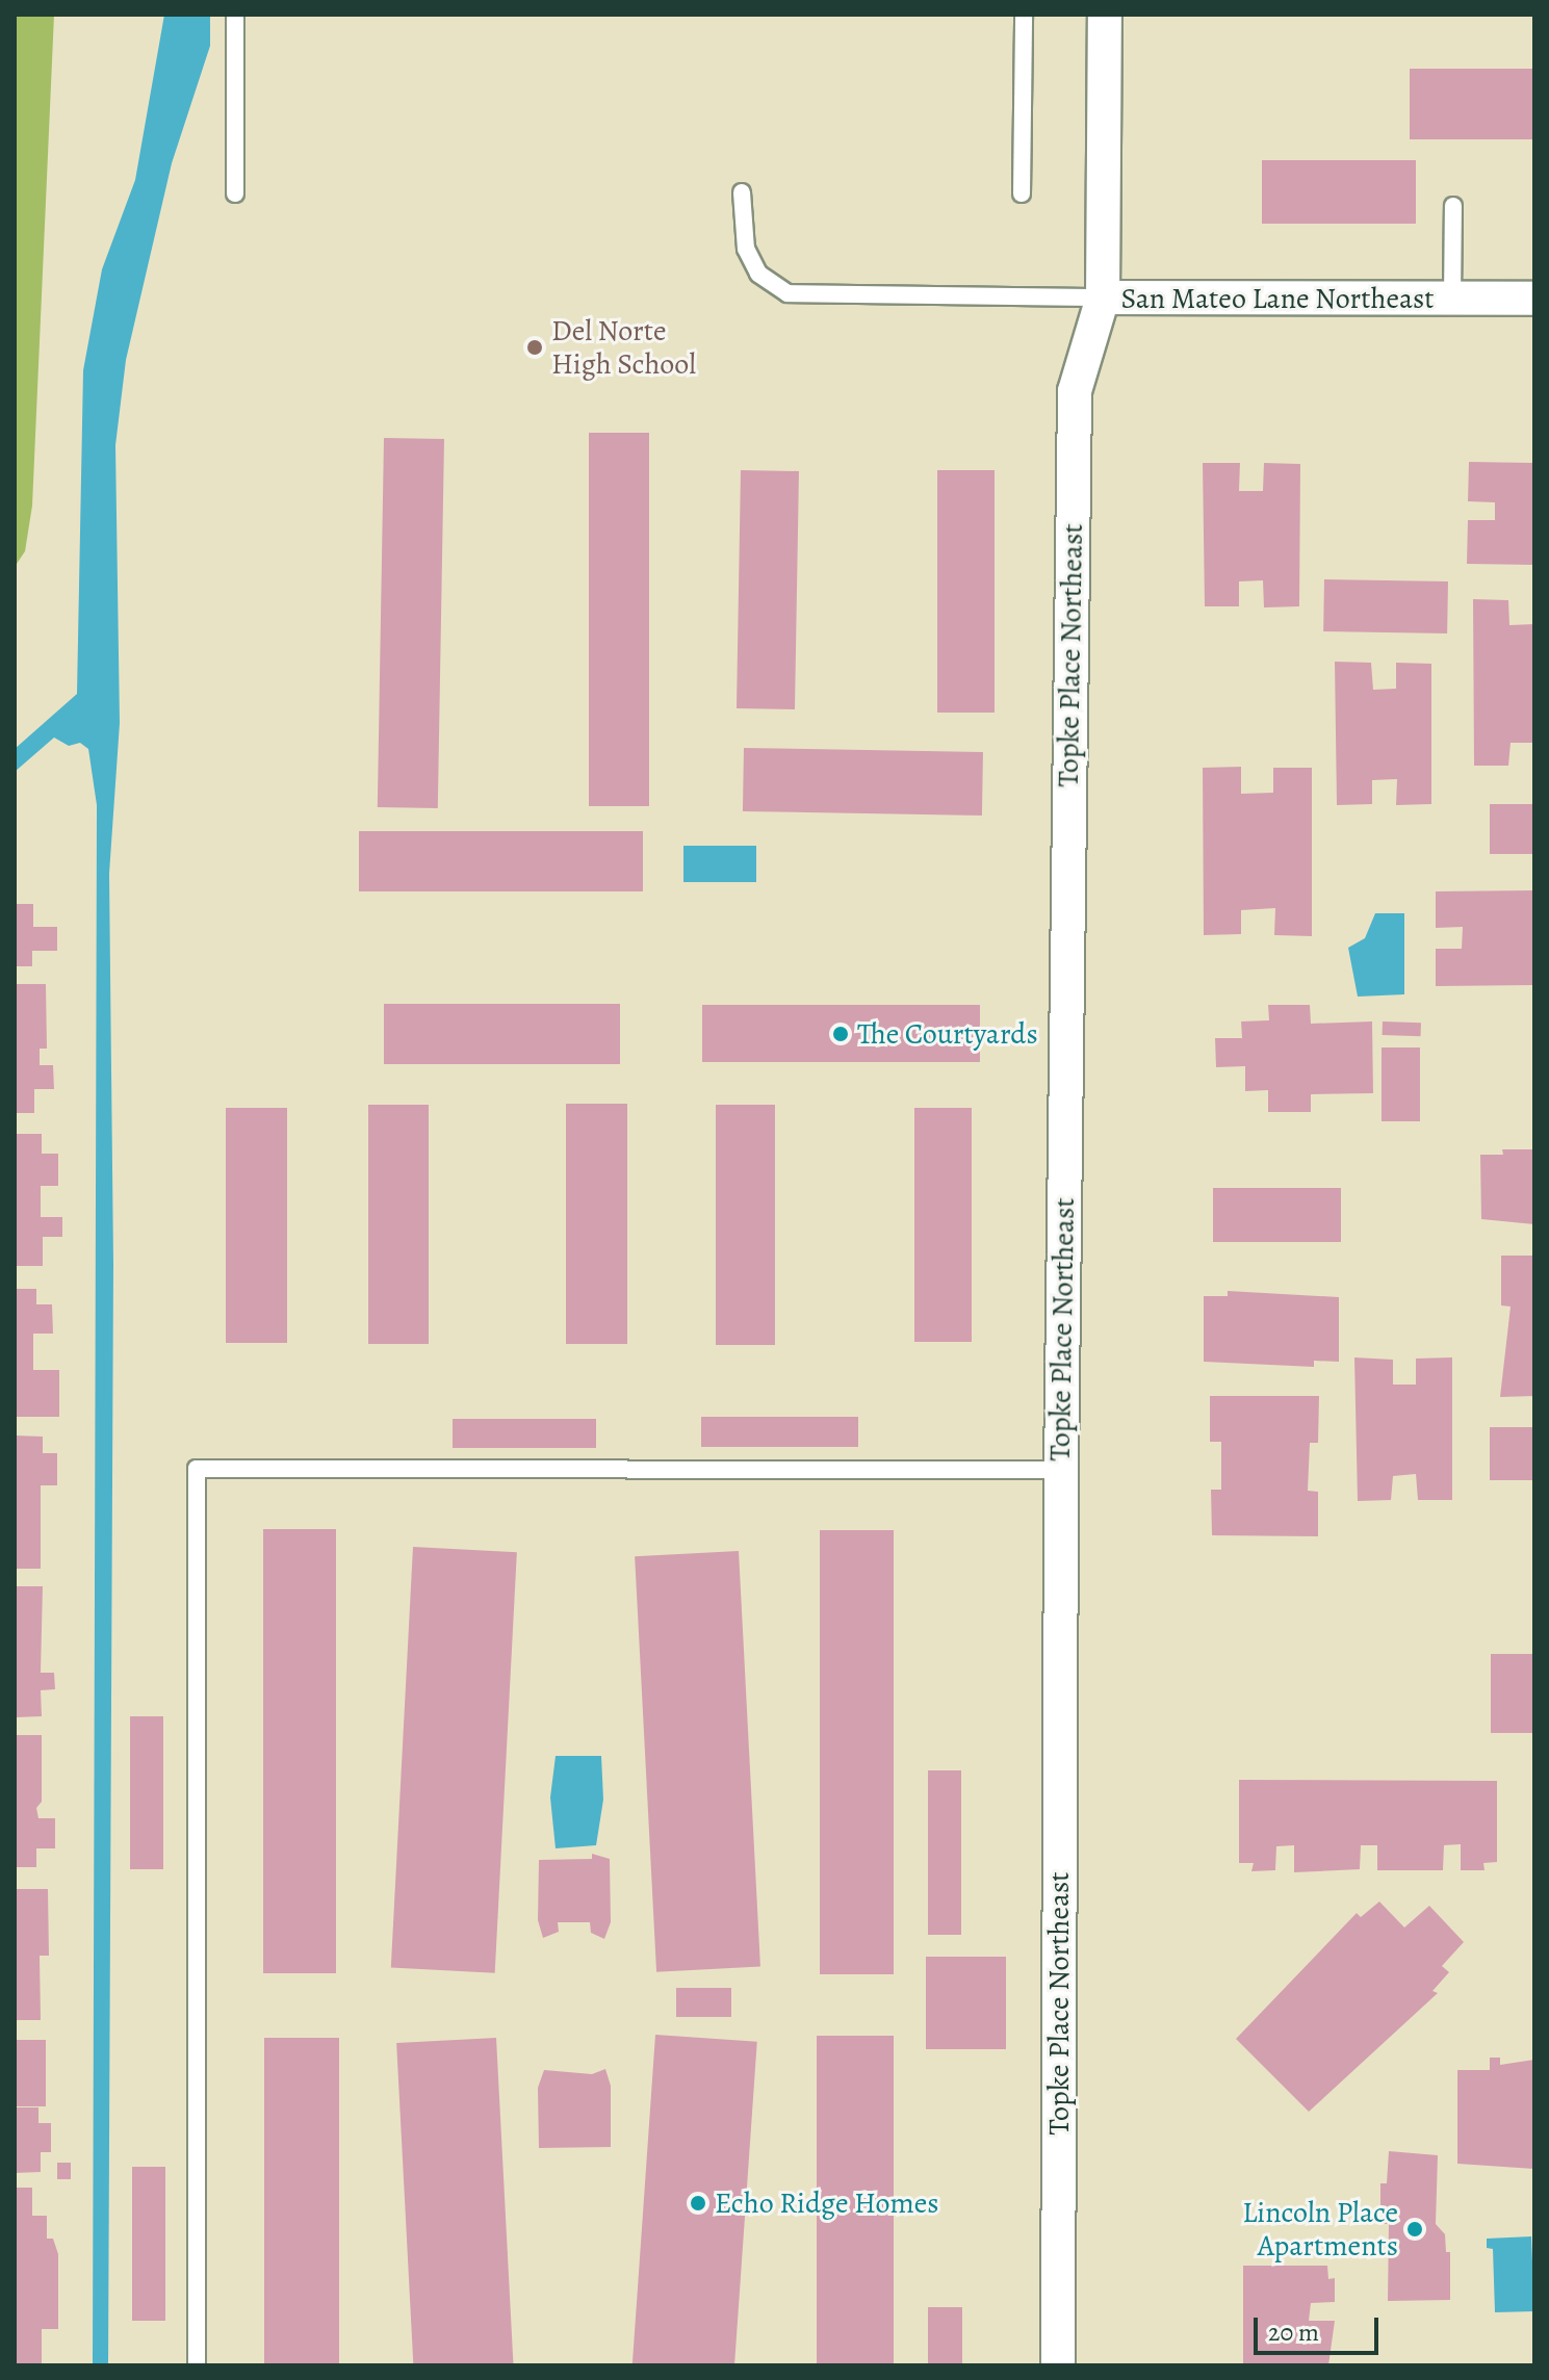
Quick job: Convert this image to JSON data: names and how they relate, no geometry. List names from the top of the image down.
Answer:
{
  "streets": {
    "street": ["San Mateo Lane Northeast", "Topke Place Northeast"]
  },
  "crossings": [
    ["San Mateo Lane Northeast", "Topke Place Northeast"]
  ],
  "places": [
    "Del Norte High School",
    "The Courtyards",
    "Echo Ridge Homes",
    "Lincoln Place Apartments"
  ],
  "scale_bar": "20 m"
}
